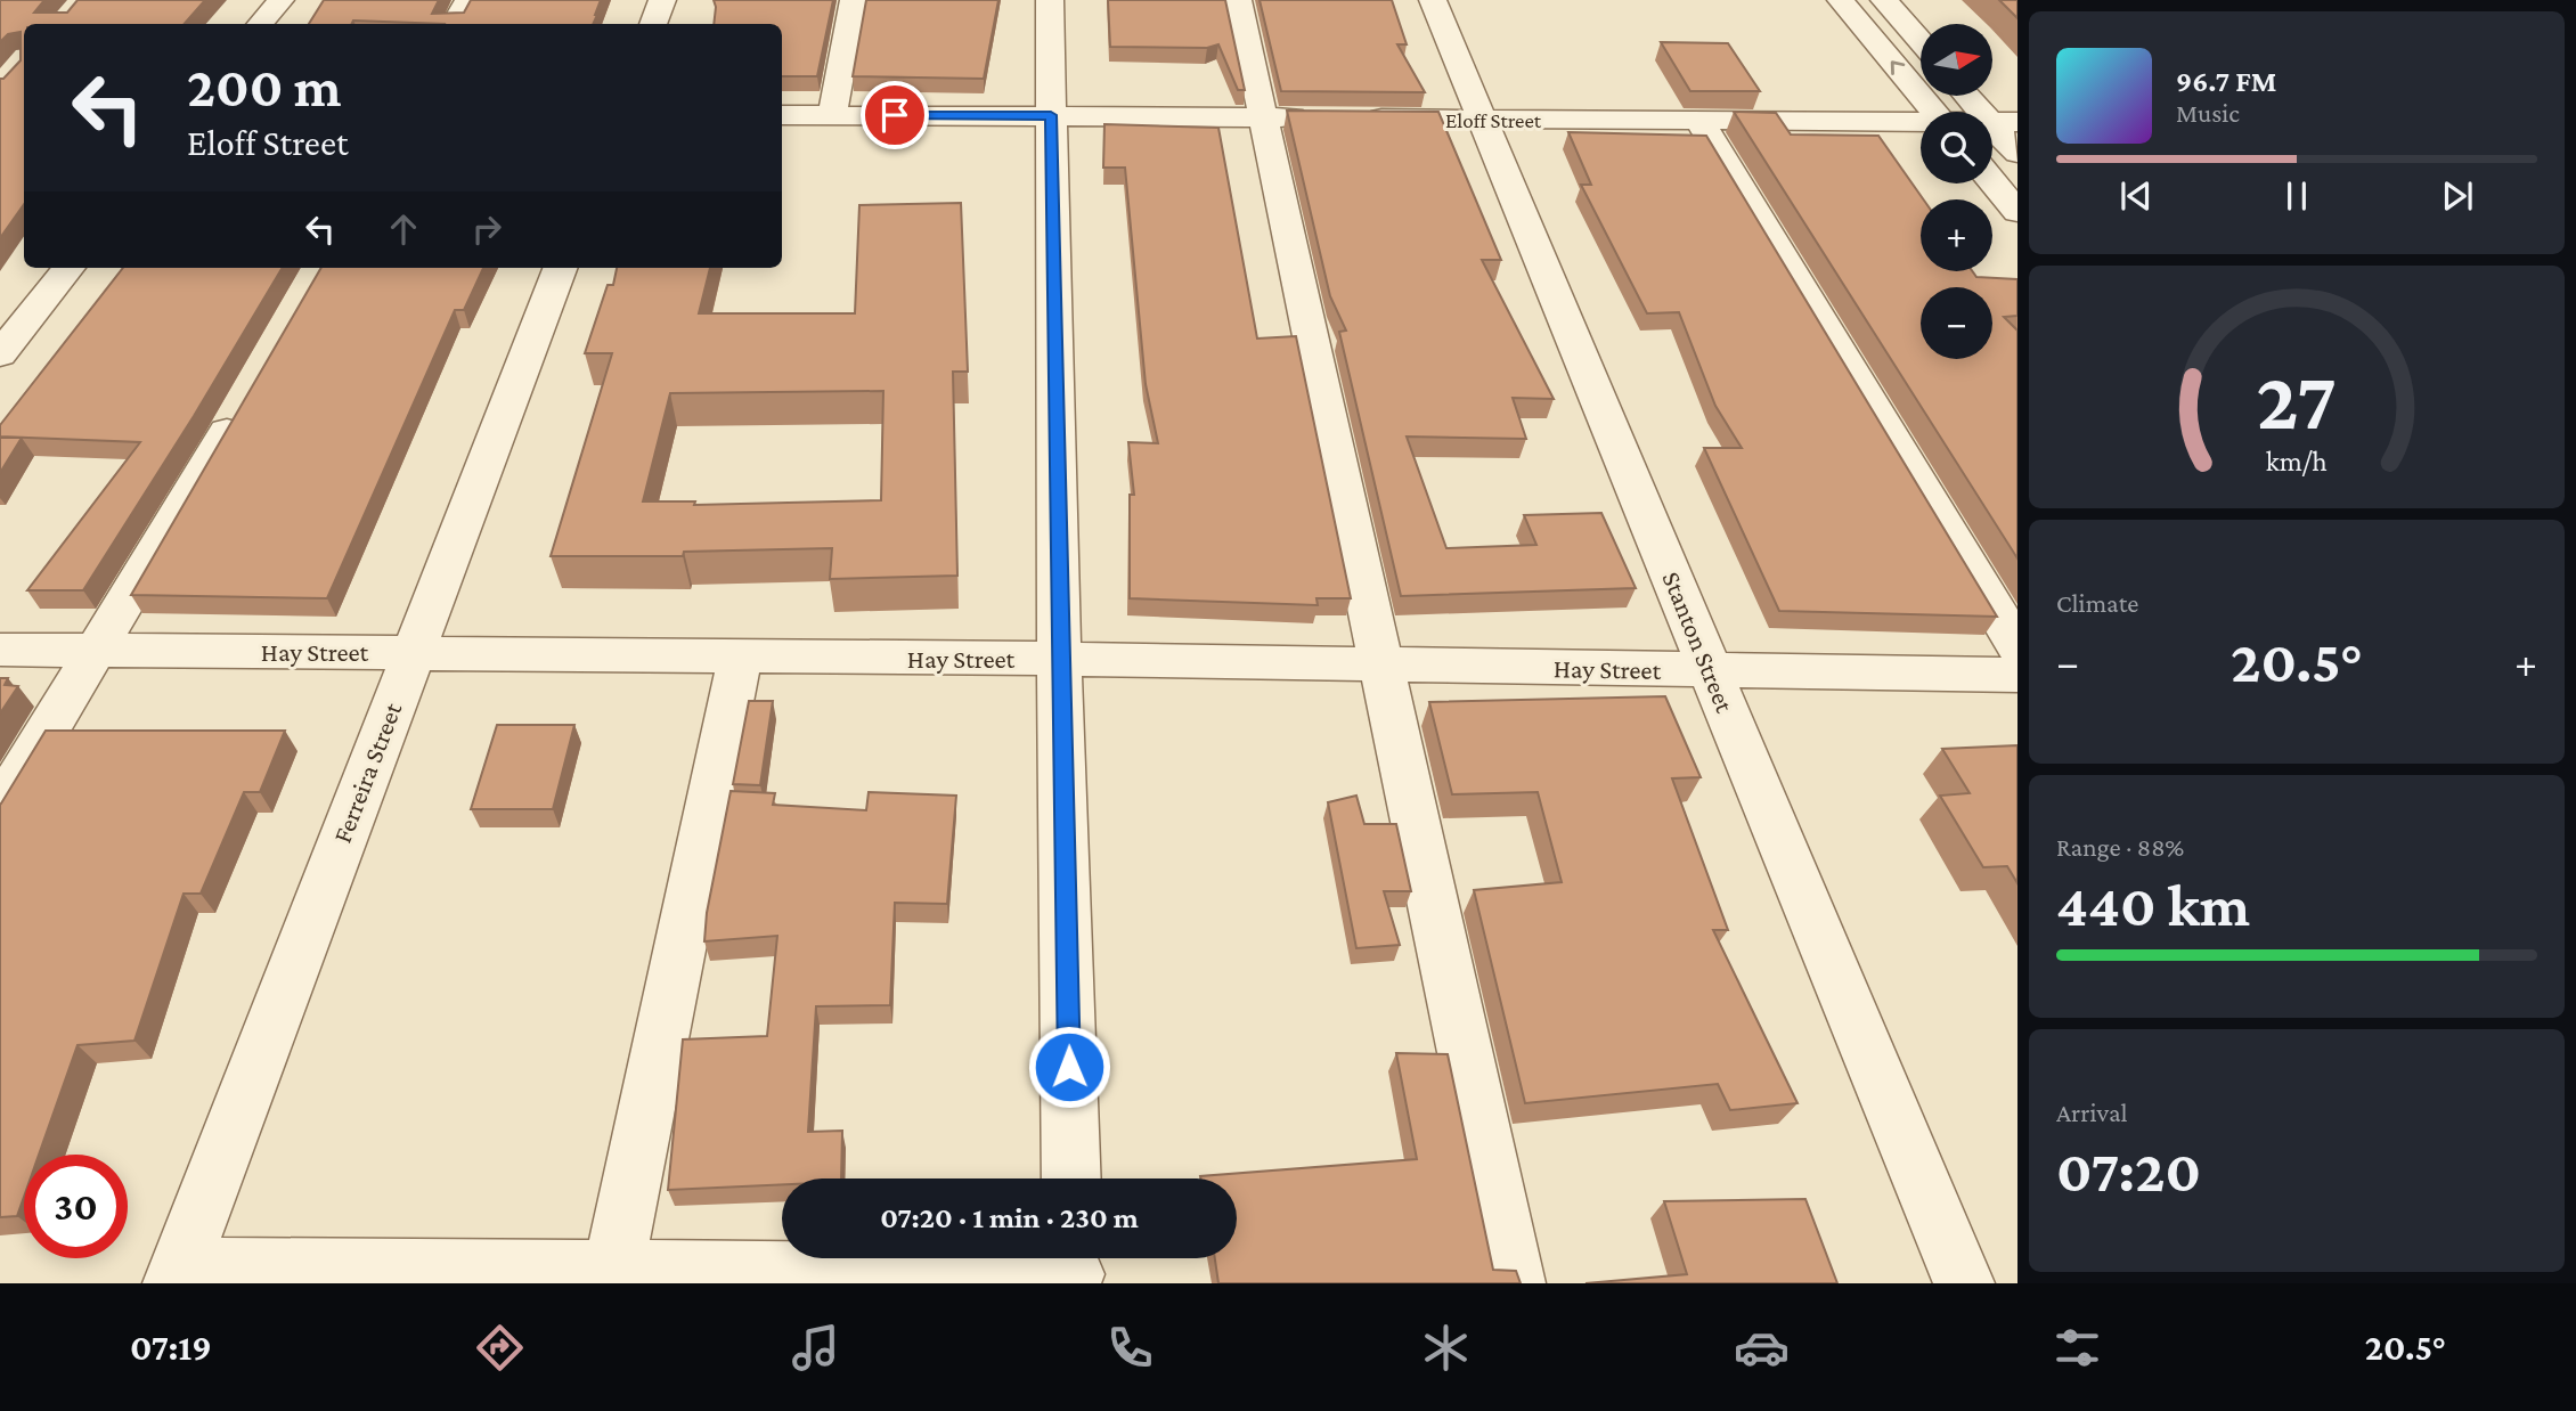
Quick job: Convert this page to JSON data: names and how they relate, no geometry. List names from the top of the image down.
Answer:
{
  "streets": {
    "street": [
      "Eloff Street",
      "Stanton Street",
      "Hay Street",
      "Ferreira Street"
    ]
  },
  "crossings": [
    ["Eloff Street", "Stanton Street"],
    ["Stanton Street", "Hay Street"],
    ["Hay Street", "Ferreira Street"]
  ],
  "north": "right",
  "page": {
    "map_buttons": ["+", "−"],
    "turn": ["200 m", "Eloff Street"],
    "song": ["96.7 FM", "Music"],
    "tile": [
      "Climate",
      ["Range · 88%", "440 km"],
      ["Arrival", "07:20"]
    ],
    "heat": ["−", "20.5°", "+"],
    "limit": "30",
    "trip": "07:20 · 1 min · 230 m",
    "tabs": ["07:19", "20.5°"],
    "gauge": ["27", "km/h"]
  }
}
